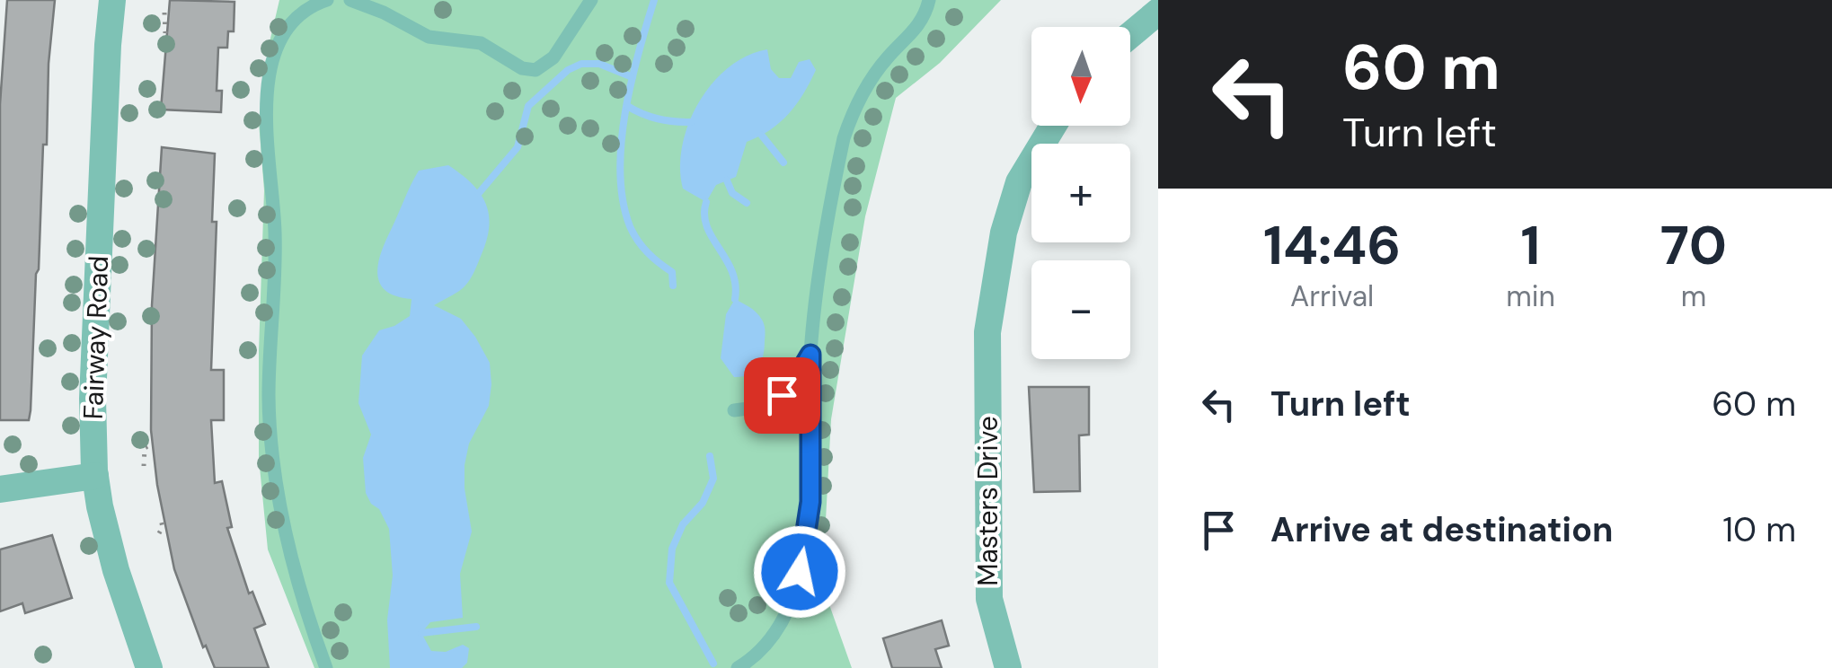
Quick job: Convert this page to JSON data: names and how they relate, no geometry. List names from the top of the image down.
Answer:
{
  "streets": {
    "street": ["Fairway Road", "Masters Drive"]
  },
  "north": "bottom",
  "page": {
    "turn": ["60 m", "Turn left"],
    "map_buttons": ["+", "−"],
    "eta": [
      "14:46",
      "Arrival",
      "1",
      "min",
      "70",
      "m"
    ],
    "list": [
      {
        "name": "Turn left",
        "value": "60 m"
      },
      {
        "name": "Arrive at destination",
        "value": "10 m"
      }
    ]
  }
}
